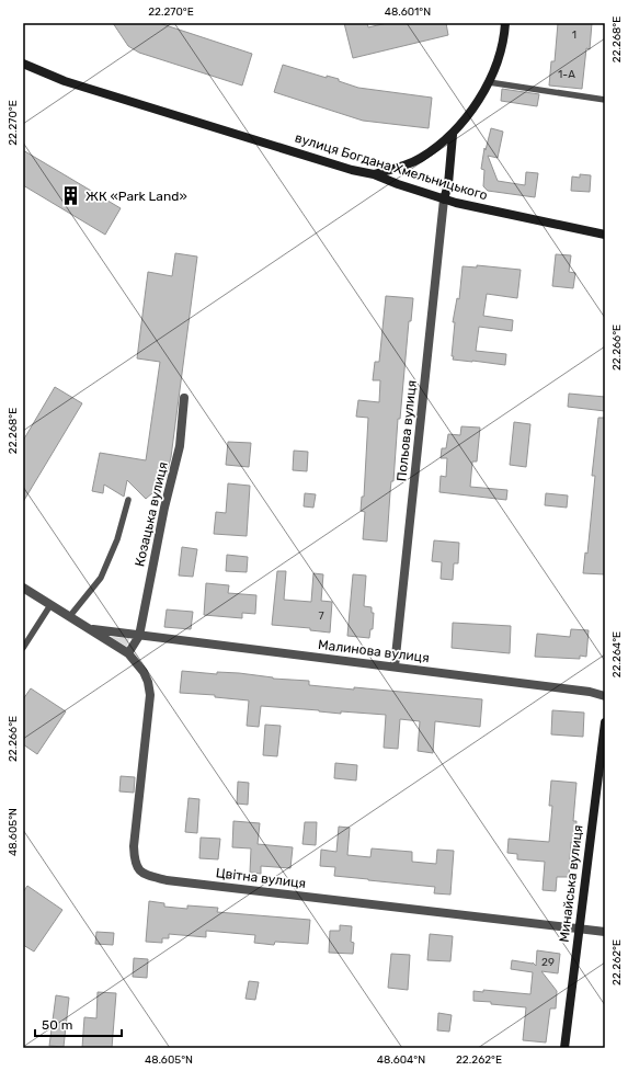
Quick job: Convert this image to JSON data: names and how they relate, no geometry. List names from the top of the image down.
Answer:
{
  "streets": {
    "street": [
      "вулиця Богдана Хмельницького",
      "Польова вулиця",
      "Козацька вулиця",
      "Малинова вулиця",
      "Цвітна вулиця",
      "Минайська вулиця"
    ]
  },
  "crossings": [
    ["вулиця Богдана Хмельницького", "Польова вулиця"],
    ["Польова вулиця", "Малинова вулиця"],
    ["Козацька вулиця", "Малинова вулиця"],
    ["Малинова вулиця", "Цвітна вулиця"],
    ["Цвітна вулиця", "Минайська вулиця"]
  ],
  "places": {
    "building": ["ЖК «Park Land»"]
  },
  "house_numbers": [
    "1",
    "1-А",
    "7",
    "29"
  ],
  "scale_bar": "50 m",
  "coordinates": [
    "22.270°E",
    "48.601°N",
    "22.268°E",
    "22.266°E",
    "22.264°E",
    "48.605°N",
    "22.262°E",
    "48.604°N"
  ]
}
